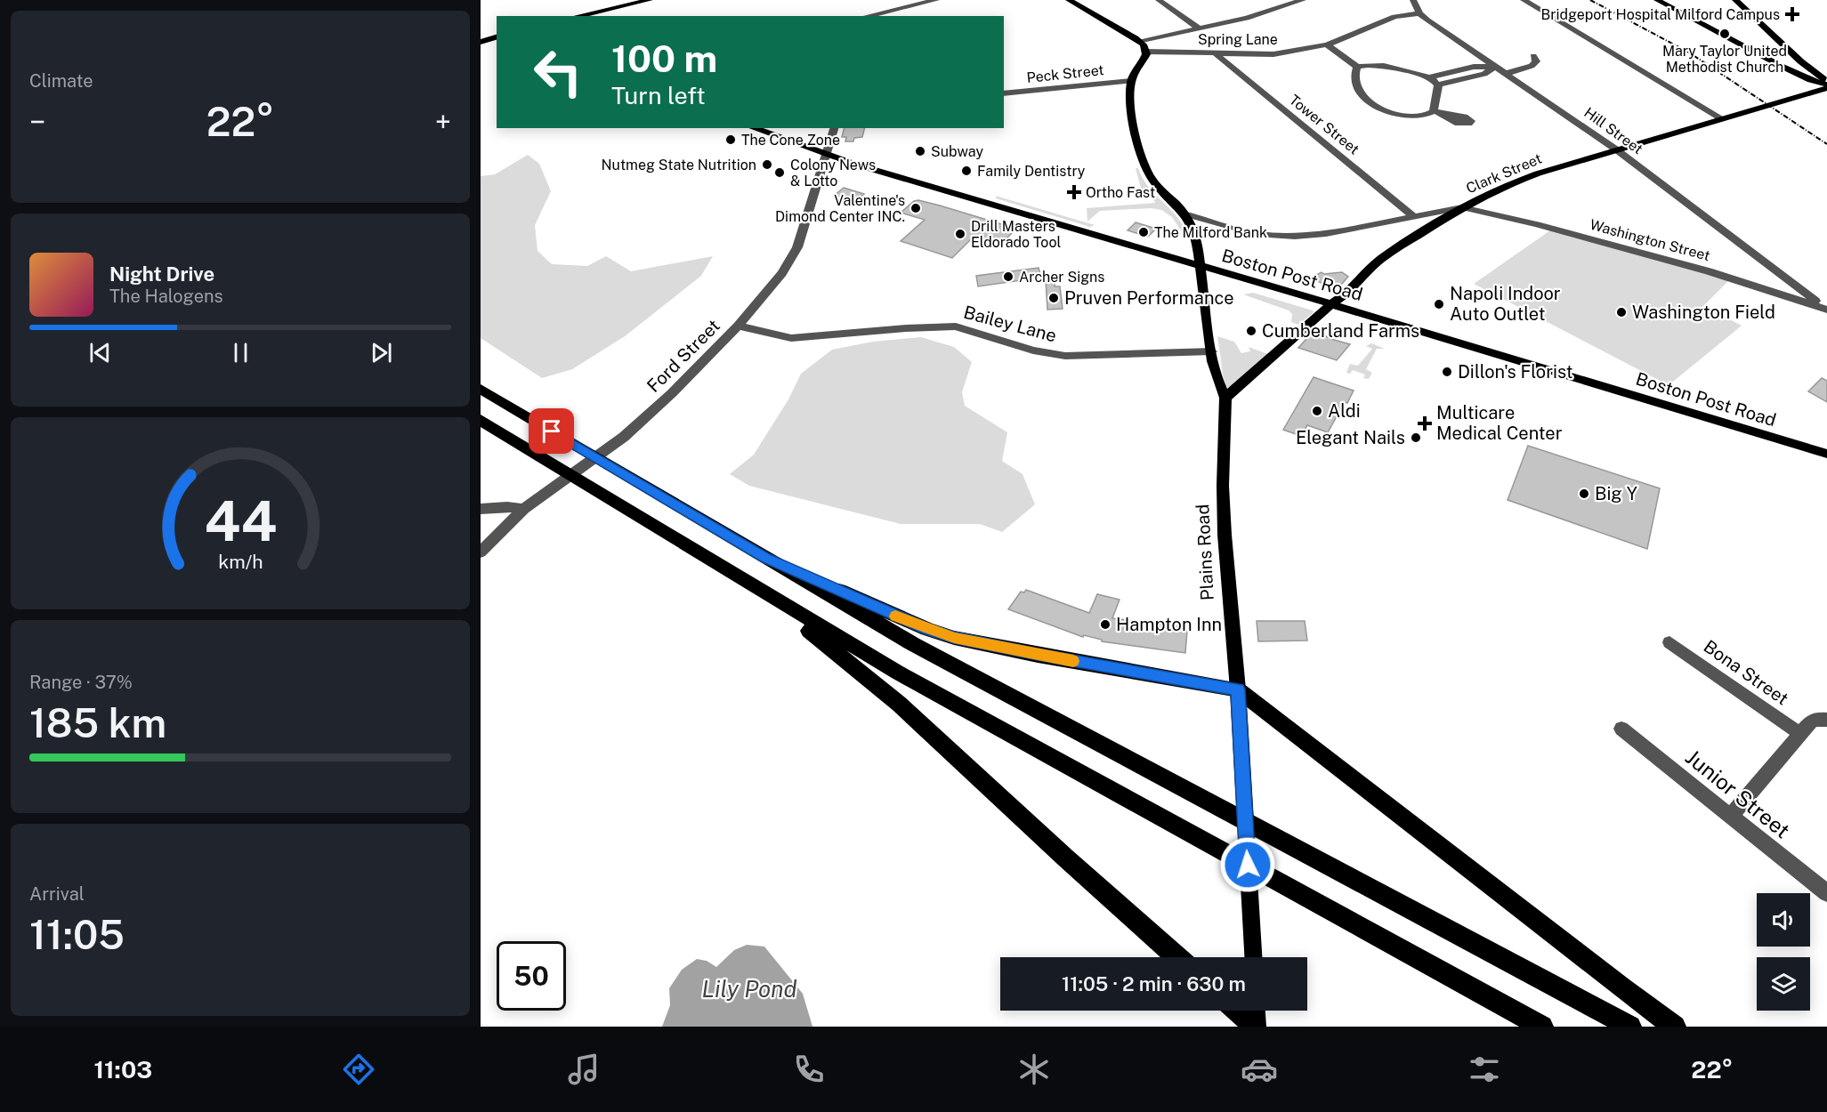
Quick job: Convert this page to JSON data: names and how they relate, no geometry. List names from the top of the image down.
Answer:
{
  "streets": {
    "main road": ["Clark Street", "Boston Post Road", "Plains Road"],
    "street": [
      "Spring Lane",
      "Peck Street",
      "Tower Street",
      "Hill Street",
      "Washington Street",
      "Bailey Lane",
      "Ford Street",
      "Bona Street",
      "Junior Street"
    ]
  },
  "crossings": [
    ["Spring Lane", "Tower Street"],
    ["Spring Lane", "Hill Street"],
    ["Tower Street", "Clark Street"],
    ["Hill Street", "Clark Street"],
    ["Hill Street", "Washington Street"],
    ["Clark Street", "Washington Street"],
    ["Clark Street", "Plains Road"],
    ["Boston Post Road", "Ford Street"],
    ["Boston Post Road", "Plains Road"],
    ["Bailey Lane", "Ford Street"],
    ["Bailey Lane", "Plains Road"]
  ],
  "water": ["Lily Pond"],
  "places": {
    "health": ["Bridgeport Hospital Milford Campus", "Ortho Fast", "Multicare Medical Center"],
    "other": [
      "Mary Taylor United Methodist Church",
      "The Cone Zone",
      "Subway",
      "Nutmeg State Nutrition",
      "Family Dentistry",
      "Colony News & Lotto",
      "Valentine's Dimond Center INC.",
      "The Milford Bank",
      "Drill Masters Eldorado Tool",
      "Archer Signs",
      "Pruven Performance",
      "Napoli Indoor Auto Outlet",
      "Washington Field",
      "Cumberland Farms",
      "Dillon's Florist",
      "Aldi",
      "Elegant Nails",
      "Big Y",
      "Hampton Inn"
    ]
  },
  "page": {
    "tile": [
      "Climate",
      ["Range · 37%", "185 km"],
      ["Arrival", "11:05"]
    ],
    "turn": ["100 m", "Turn left"],
    "heat": ["−", "22°", "+"],
    "song": ["Night Drive", "The Halogens"],
    "limit": "50",
    "trip": "11:05 · 2 min · 630 m",
    "tabs": ["11:03", "22°"],
    "gauge": ["44", "km/h"]
  }
}
